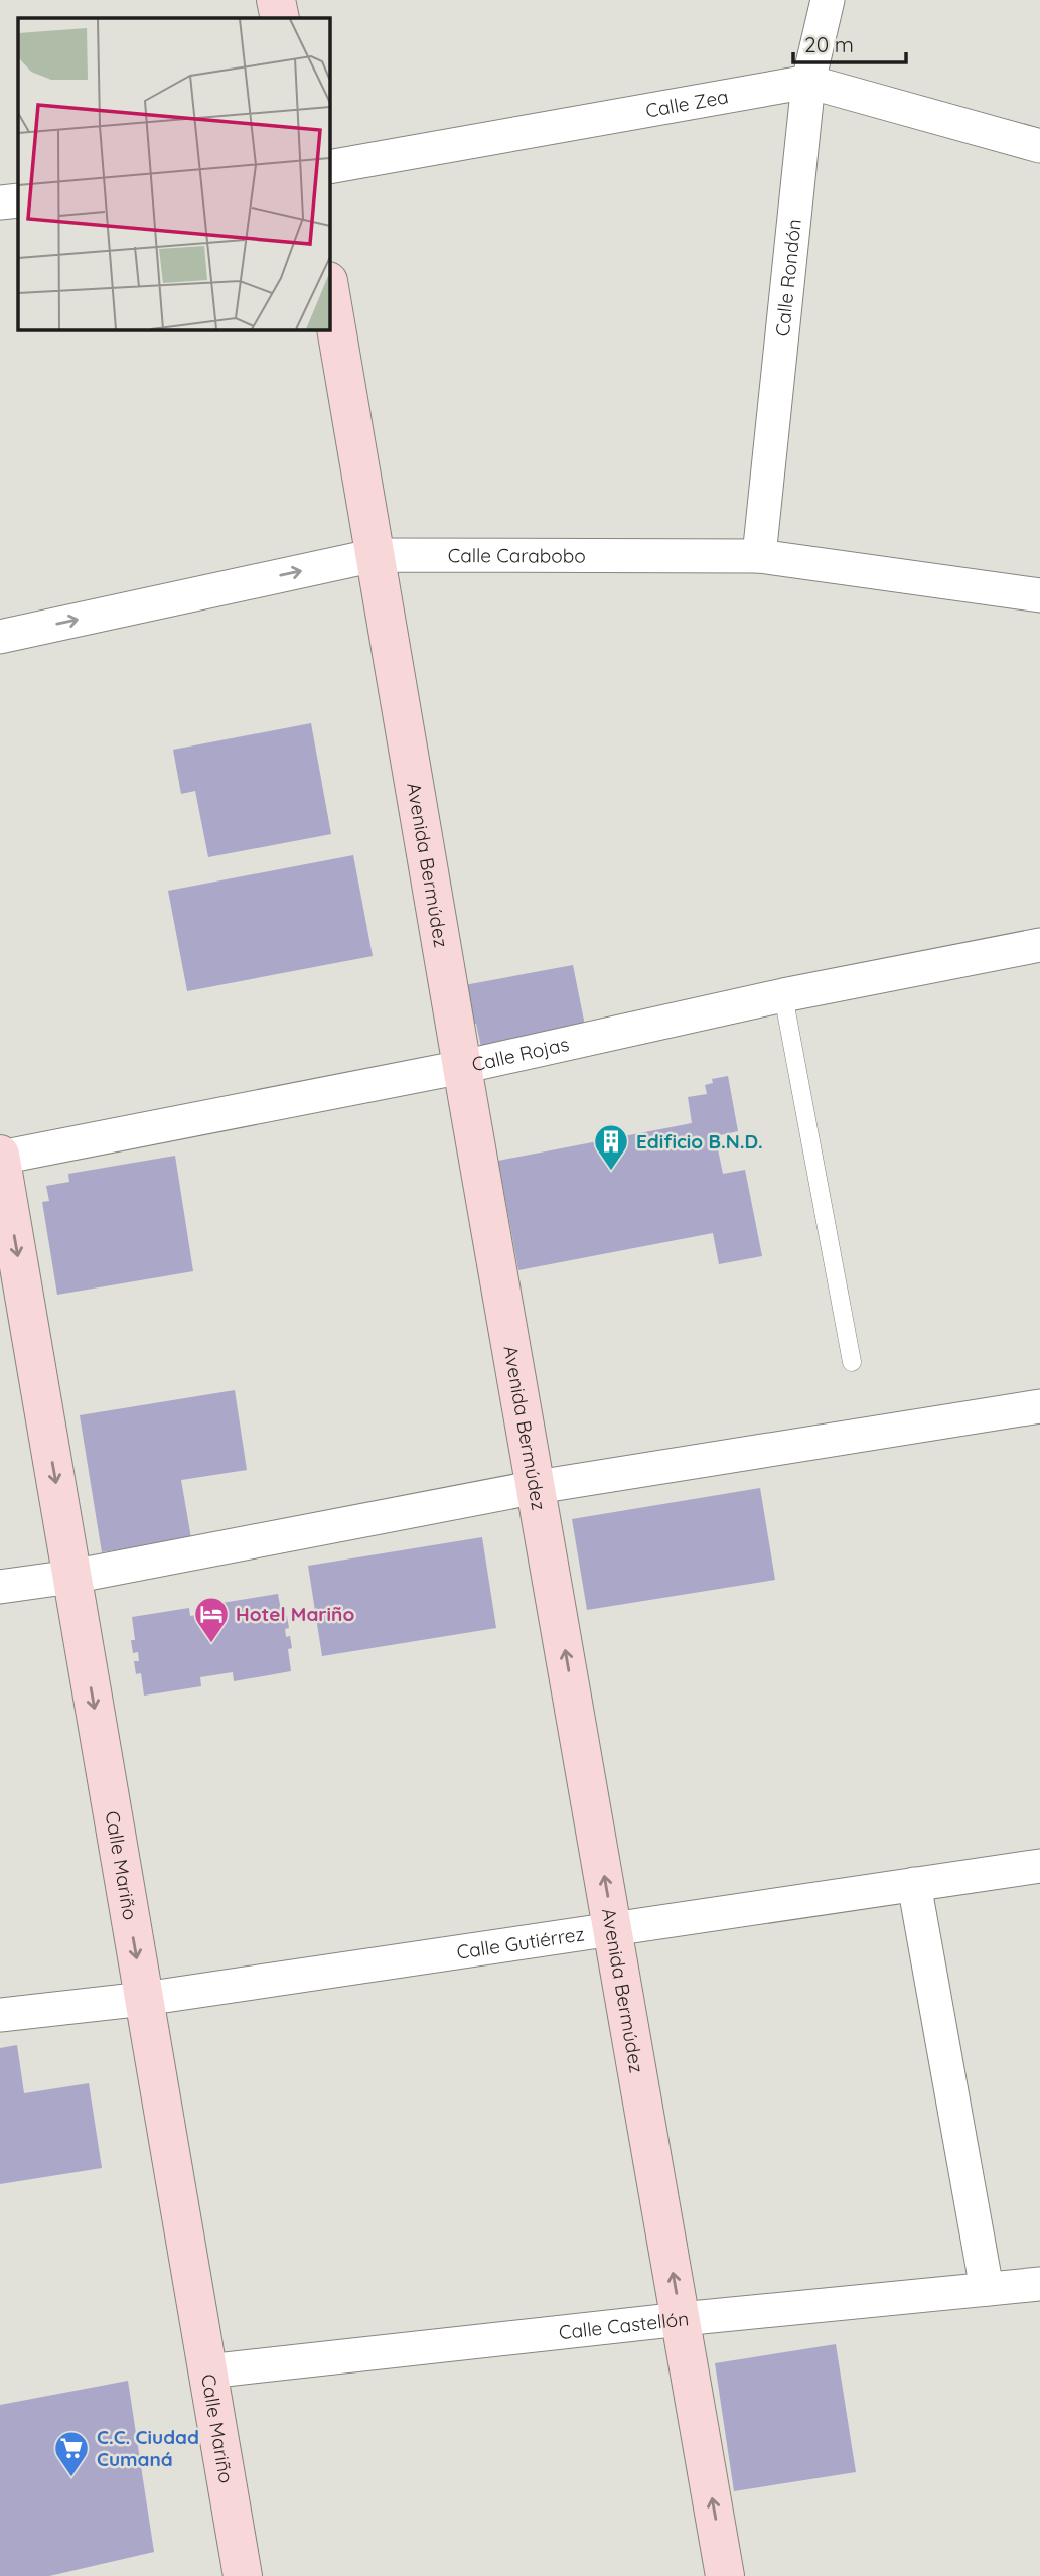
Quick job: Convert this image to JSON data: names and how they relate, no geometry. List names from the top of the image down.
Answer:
{
  "streets": {
    "street": [
      "Calle Zea",
      "Calle Rondón",
      "Calle Carabobo",
      "Avenida Bermúdez",
      "Calle Rojas",
      "Calle Mariño",
      "Calle Gutiérrez",
      "Calle Castellón"
    ]
  },
  "crossings": [
    ["Calle Zea", "Calle Rondón"],
    ["Calle Rondón", "Calle Carabobo"],
    ["Calle Carabobo", "Avenida Bermúdez"],
    ["Avenida Bermúdez", "Calle Rojas"],
    ["Avenida Bermúdez", "Calle Gutiérrez"],
    ["Avenida Bermúdez", "Calle Castellón"],
    ["Calle Rojas", "Calle Mariño"],
    ["Calle Mariño", "Calle Gutiérrez"],
    ["Calle Mariño", "Calle Castellón"]
  ],
  "one_way": ["Calle Carabobo", "Calle Mariño"],
  "places": {
    "building": ["Edificio B.N.D."],
    "hotel": ["Hotel Mariño"],
    "supermarket": ["C.C. Ciudad Cumaná"]
  },
  "scale_bar": "20 m"
}
